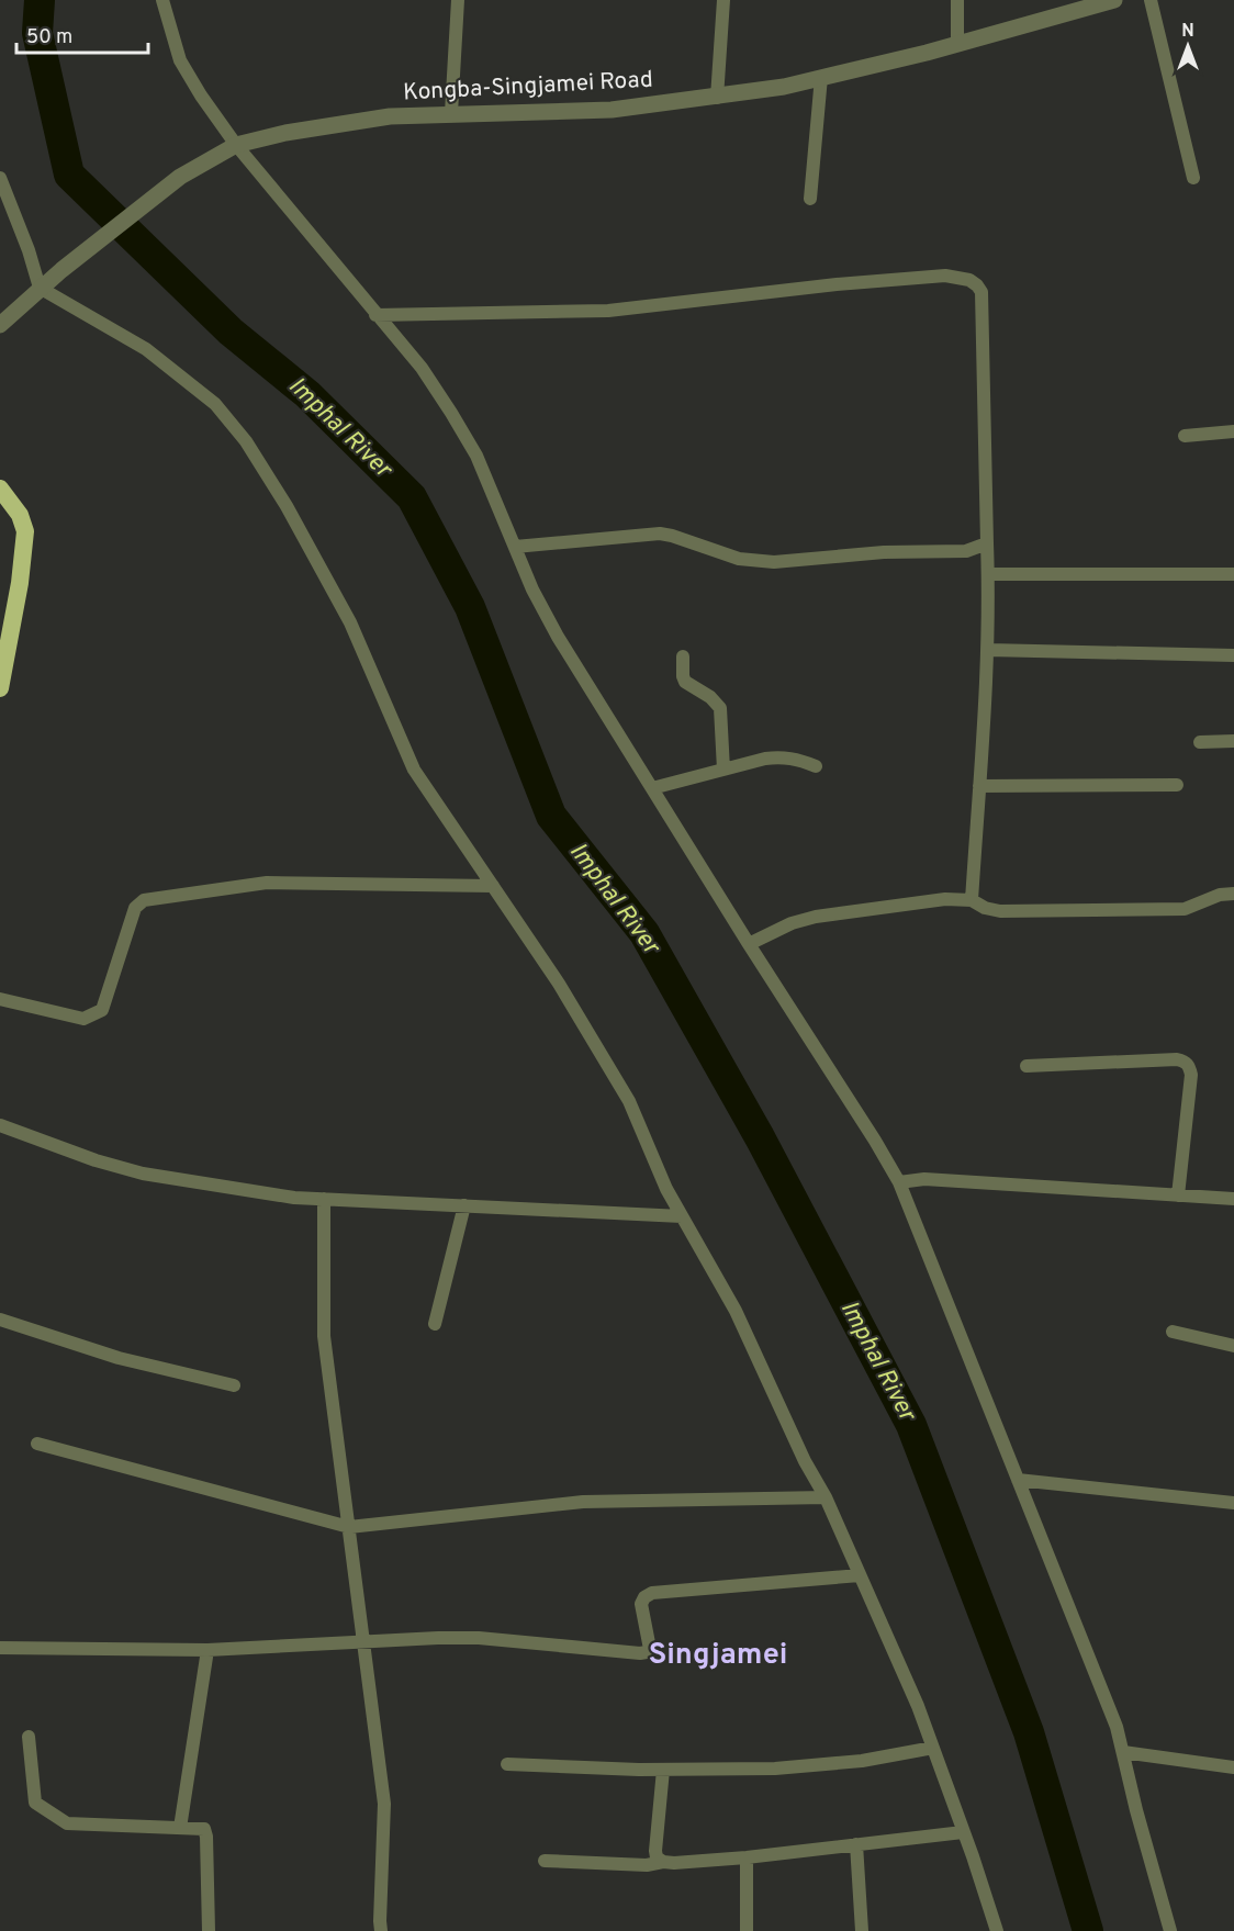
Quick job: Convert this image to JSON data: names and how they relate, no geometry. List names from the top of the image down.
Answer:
{
  "streets": {
    "street": ["Kongba-Singjamei Road"]
  },
  "districts": ["Singjamei"],
  "water": ["Imphal River"],
  "scale_bar": "50 m",
  "north": "top"
}
